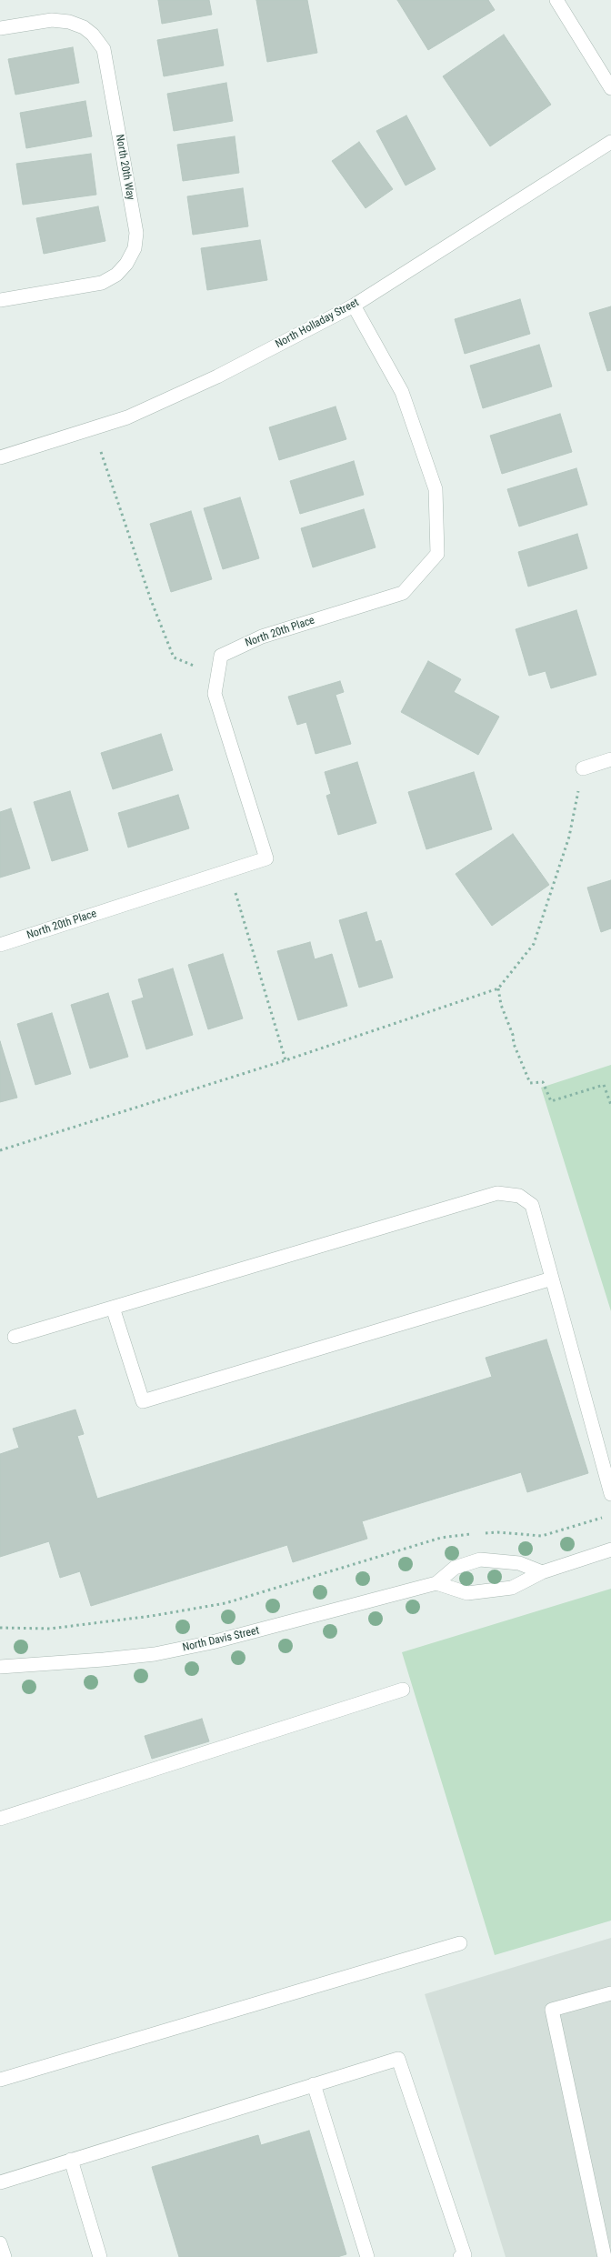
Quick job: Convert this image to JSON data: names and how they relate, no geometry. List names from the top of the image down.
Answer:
{
  "streets": {
    "street": [
      "North 20th Way",
      "North Holladay Street",
      "North 20th Place",
      "North Davis Street"
    ]
  },
  "crossings": [
    ["North Holladay Street", "North 20th Place"]
  ]
}
